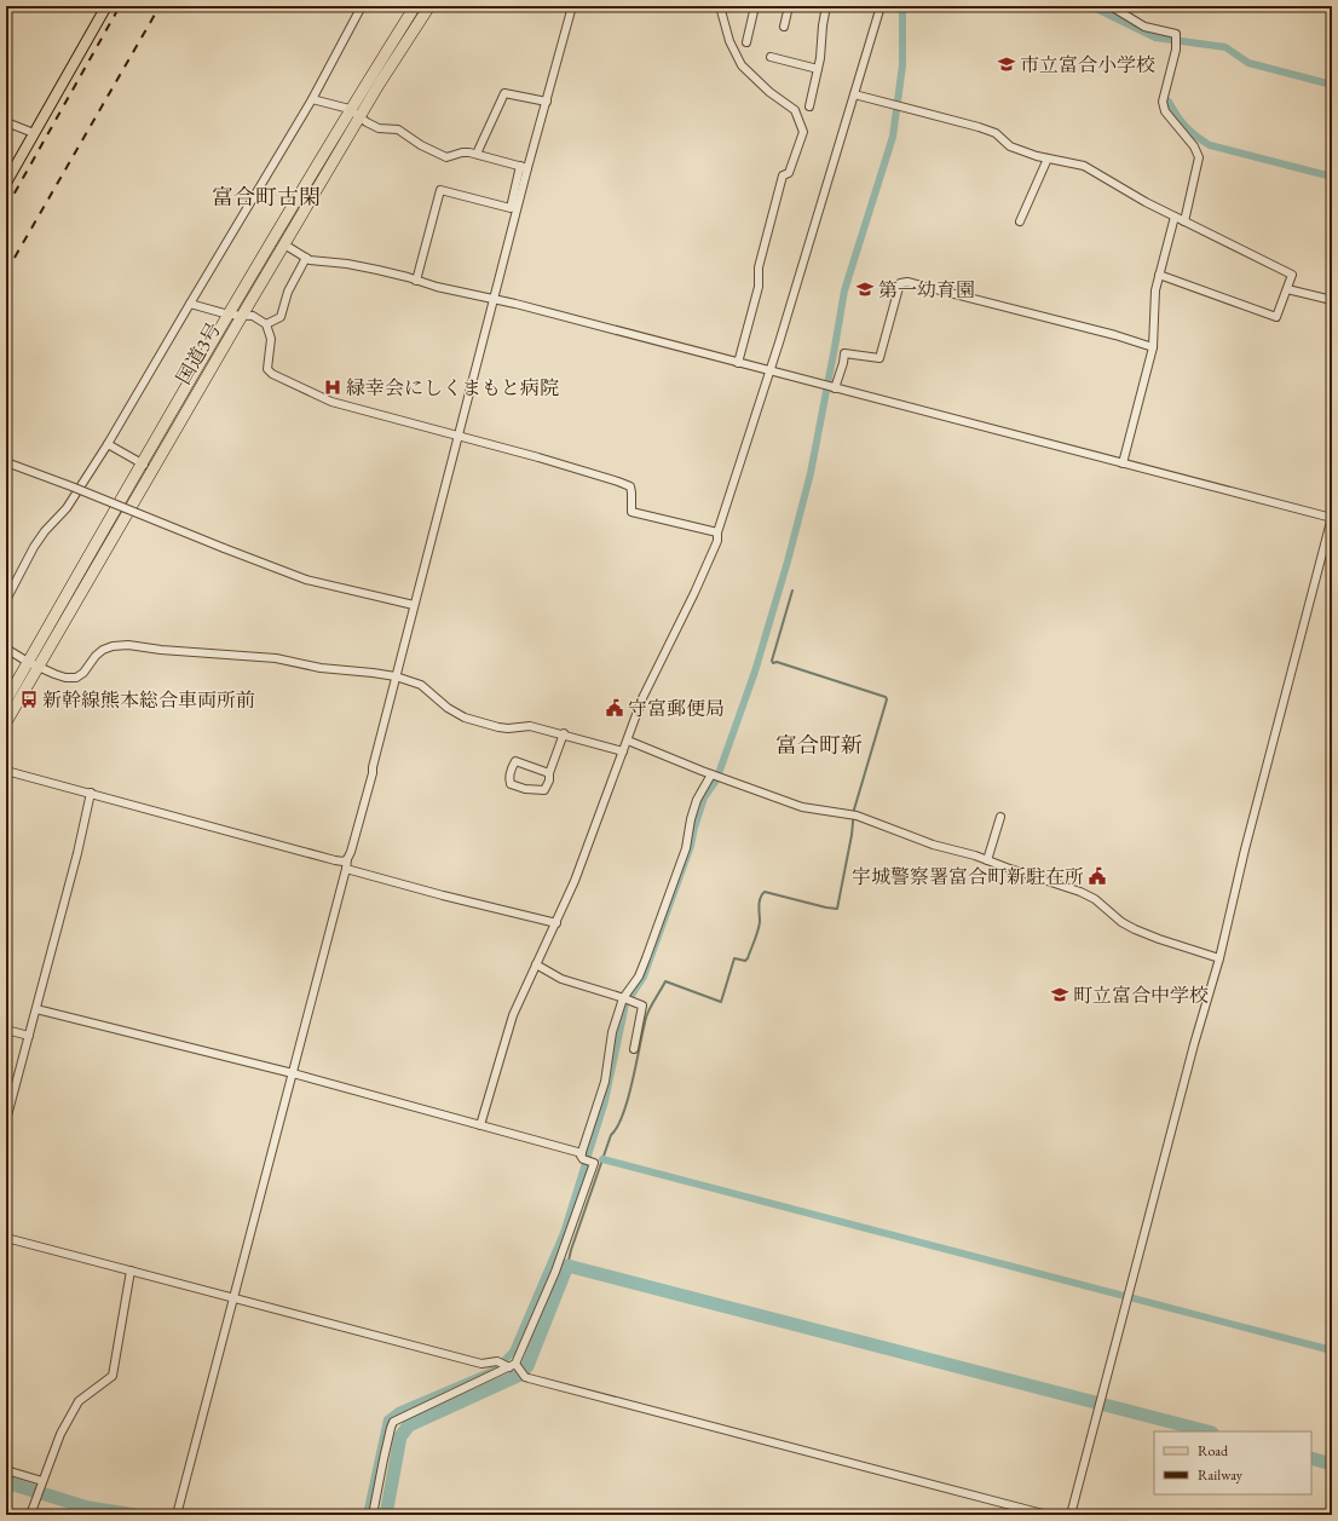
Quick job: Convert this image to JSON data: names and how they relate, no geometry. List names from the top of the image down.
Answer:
{
  "streets": {
    "highway": ["国道3号"]
  },
  "districts": ["富合町古閑", "富合町新"],
  "places": {
    "school or university": ["市立富合小学校", "第一幼育園", "町立富合中学校"],
    "hospital": ["緑幸会にしくまもと病院"],
    "bus stop": ["新幹線熊本総合車両所前"],
    "public building": ["守富郵便局", "宇城警察署富合町新駐在所"]
  },
  "legend": ["Road", "Railway"]
}
